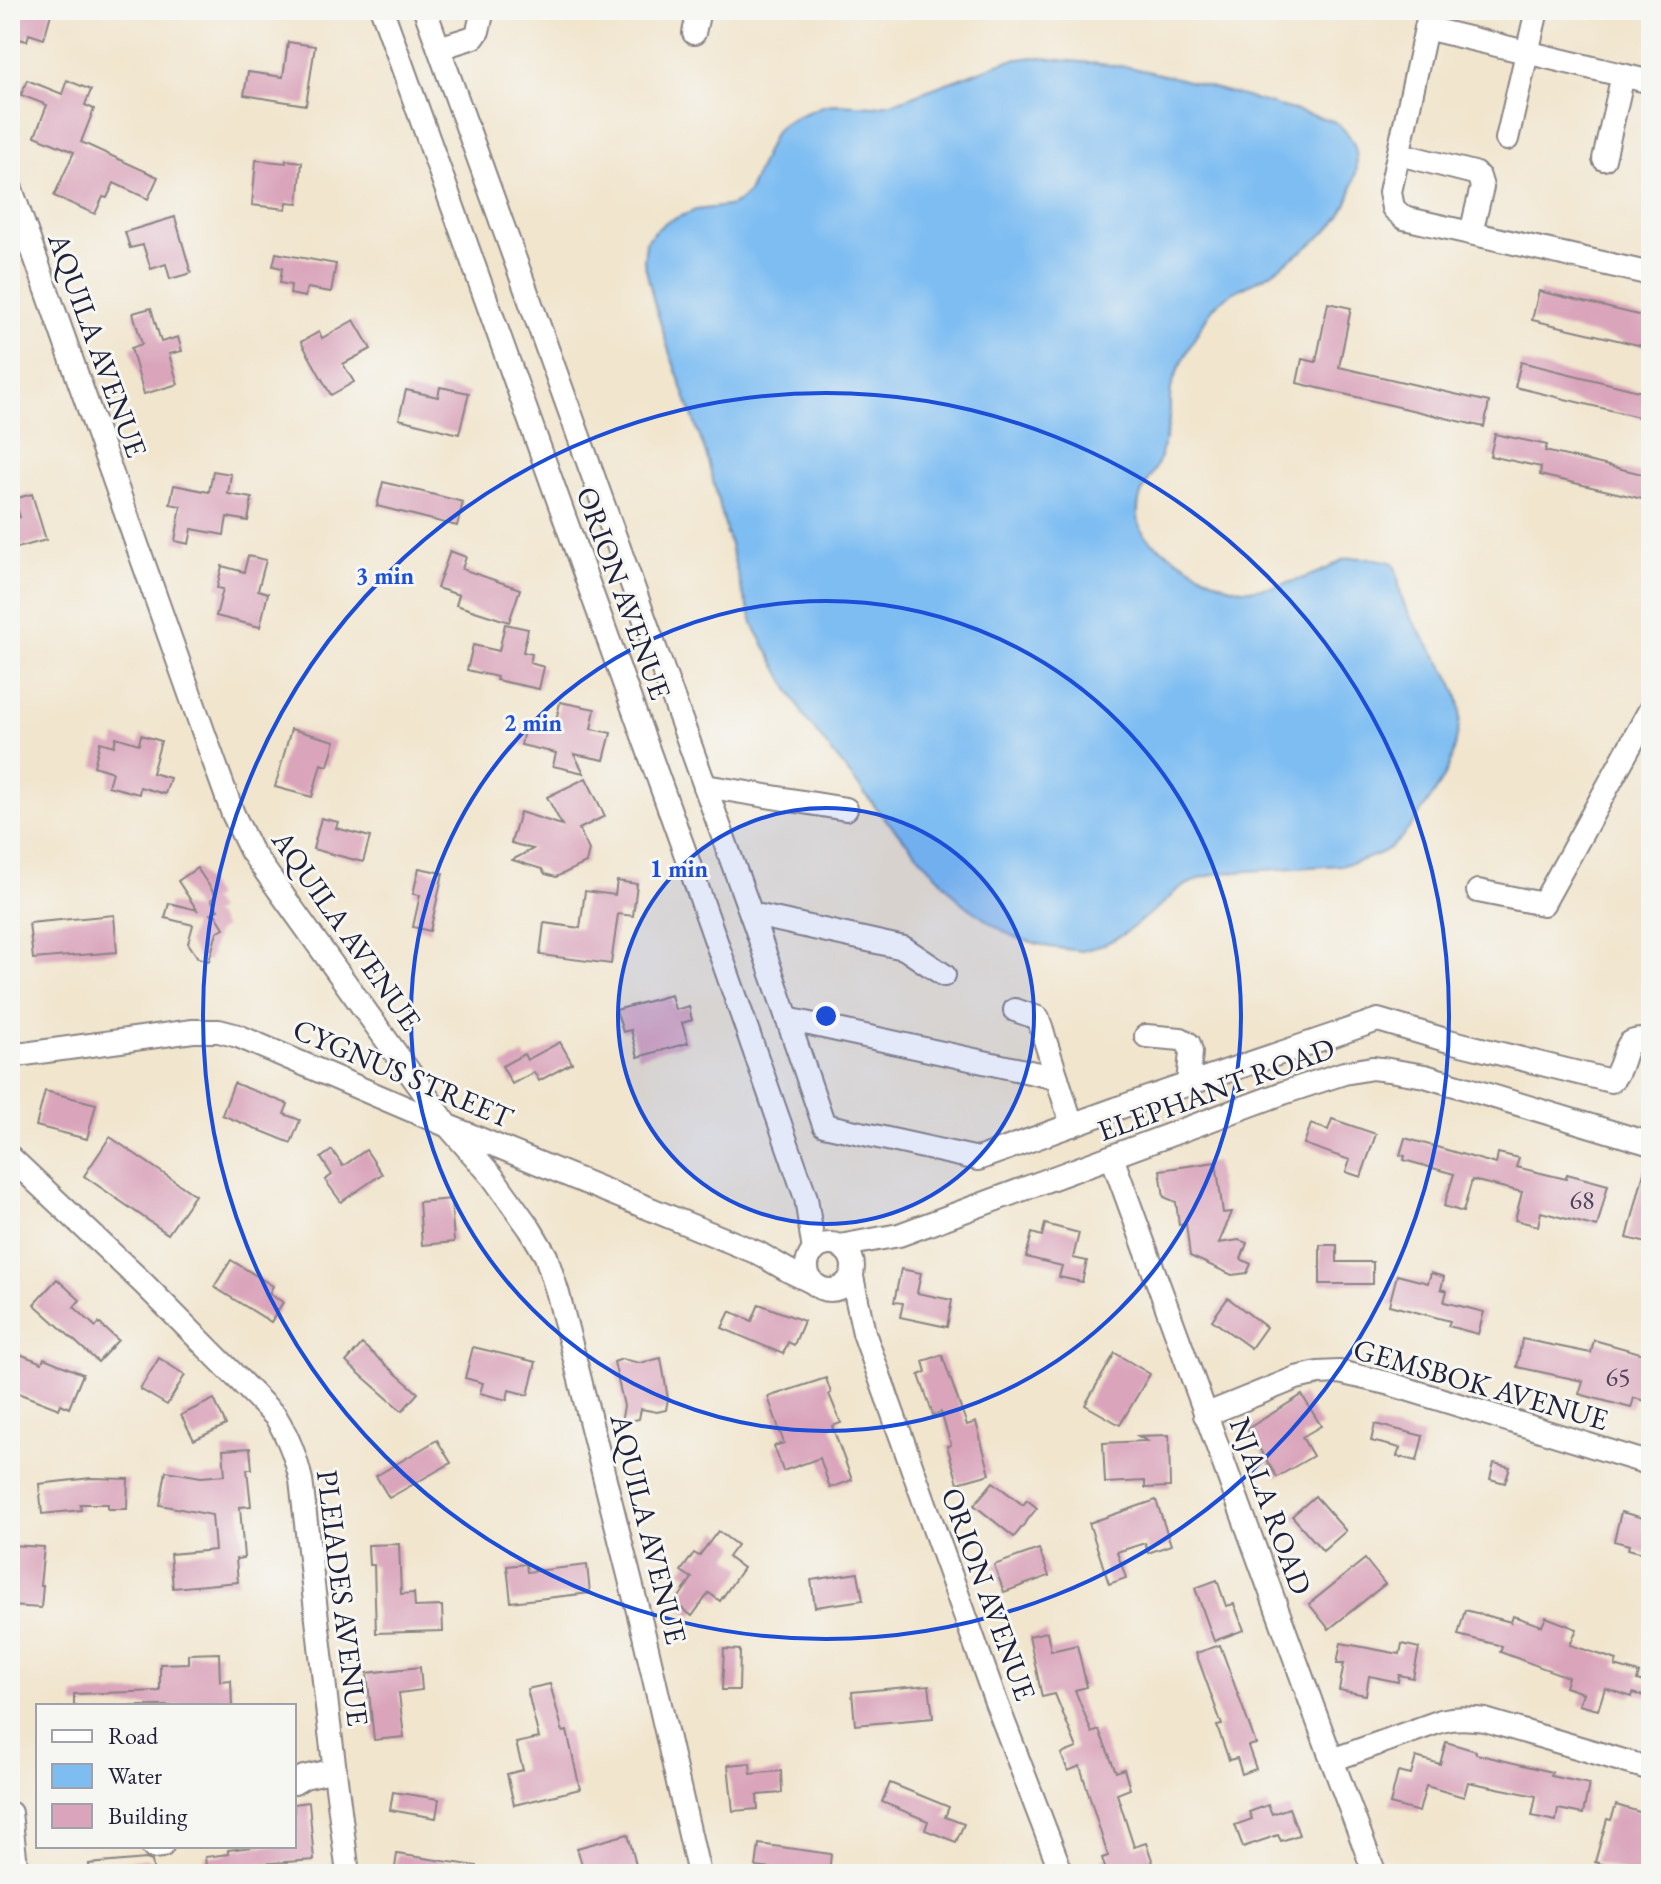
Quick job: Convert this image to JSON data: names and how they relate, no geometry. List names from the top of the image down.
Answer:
{
  "streets": {
    "street": [
      "AQUILA AVENUE",
      "ORION AVENUE",
      "CYGNUS STREET",
      "ELEPHANT ROAD",
      "GEMSBOK AVENUE",
      "NJALA ROAD",
      "PLEIADES AVENUE"
    ]
  },
  "crossings": [
    ["AQUILA AVENUE", "CYGNUS STREET"],
    ["ORION AVENUE", "CYGNUS STREET"],
    ["ORION AVENUE", "ELEPHANT ROAD"],
    ["CYGNUS STREET", "ELEPHANT ROAD"],
    ["ELEPHANT ROAD", "NJALA ROAD"],
    ["GEMSBOK AVENUE", "NJALA ROAD"]
  ],
  "house_numbers": ["68", "65"],
  "legend": ["Road", "Water", "Building"],
  "rings": ["3 min", "2 min", "1 min"]
}
